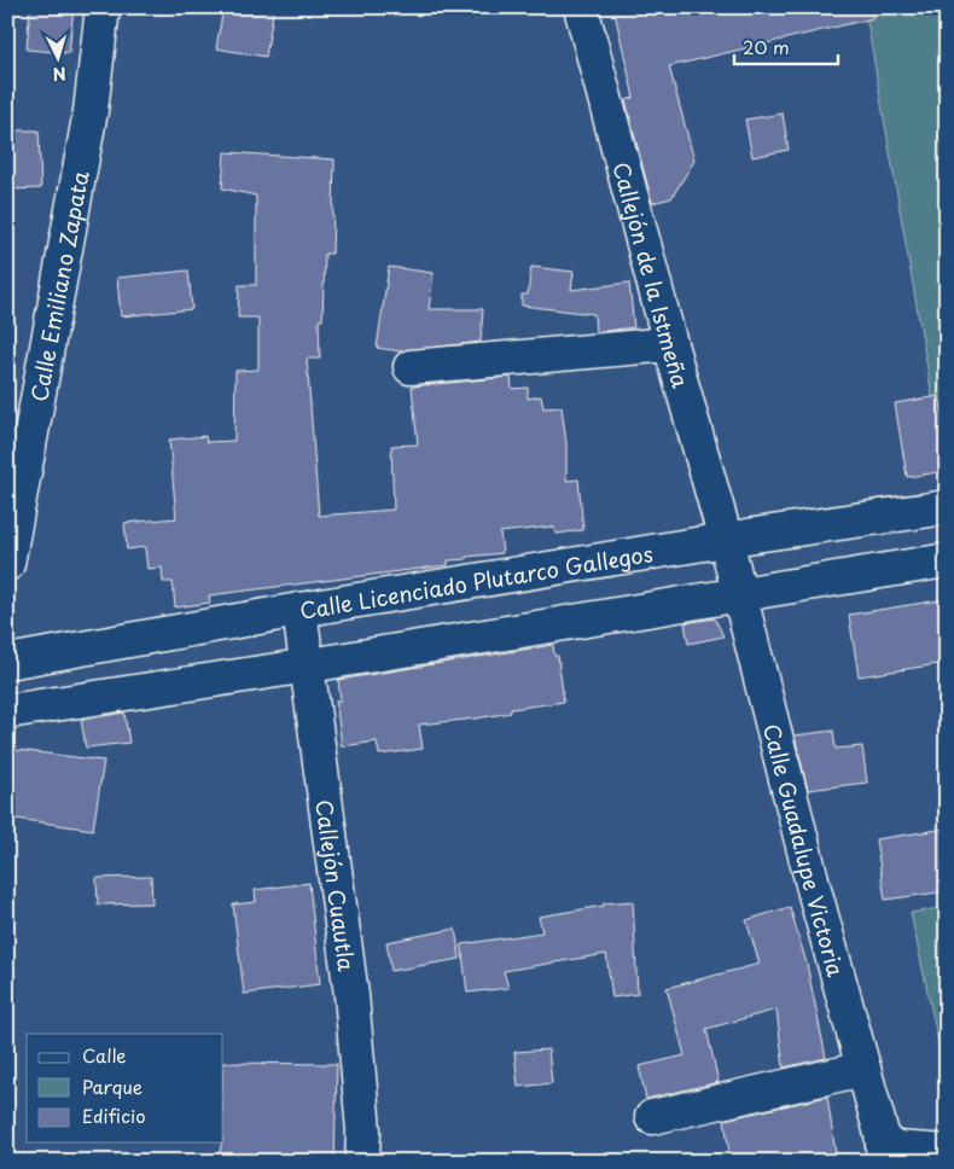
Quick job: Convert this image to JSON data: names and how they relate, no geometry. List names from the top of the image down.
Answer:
{
  "streets": {
    "street": [
      "Callejón de la Istmeña",
      "Calle Emiliano Zapata",
      "Calle Licenciado Plutarco Gallegos",
      "Calle Guadalupe Victoria",
      "Callejón Cuautla"
    ]
  },
  "crossings": [
    ["Callejón de la Istmeña", "Calle Licenciado Plutarco Gallegos"],
    ["Callejón de la Istmeña", "Calle Guadalupe Victoria"],
    ["Calle Licenciado Plutarco Gallegos", "Calle Guadalupe Victoria"],
    ["Calle Licenciado Plutarco Gallegos", "Callejón Cuautla"]
  ],
  "legend": ["Calle", "Parque", "Edificio"],
  "scale_bar": "20 m",
  "north": "bottom"
}
